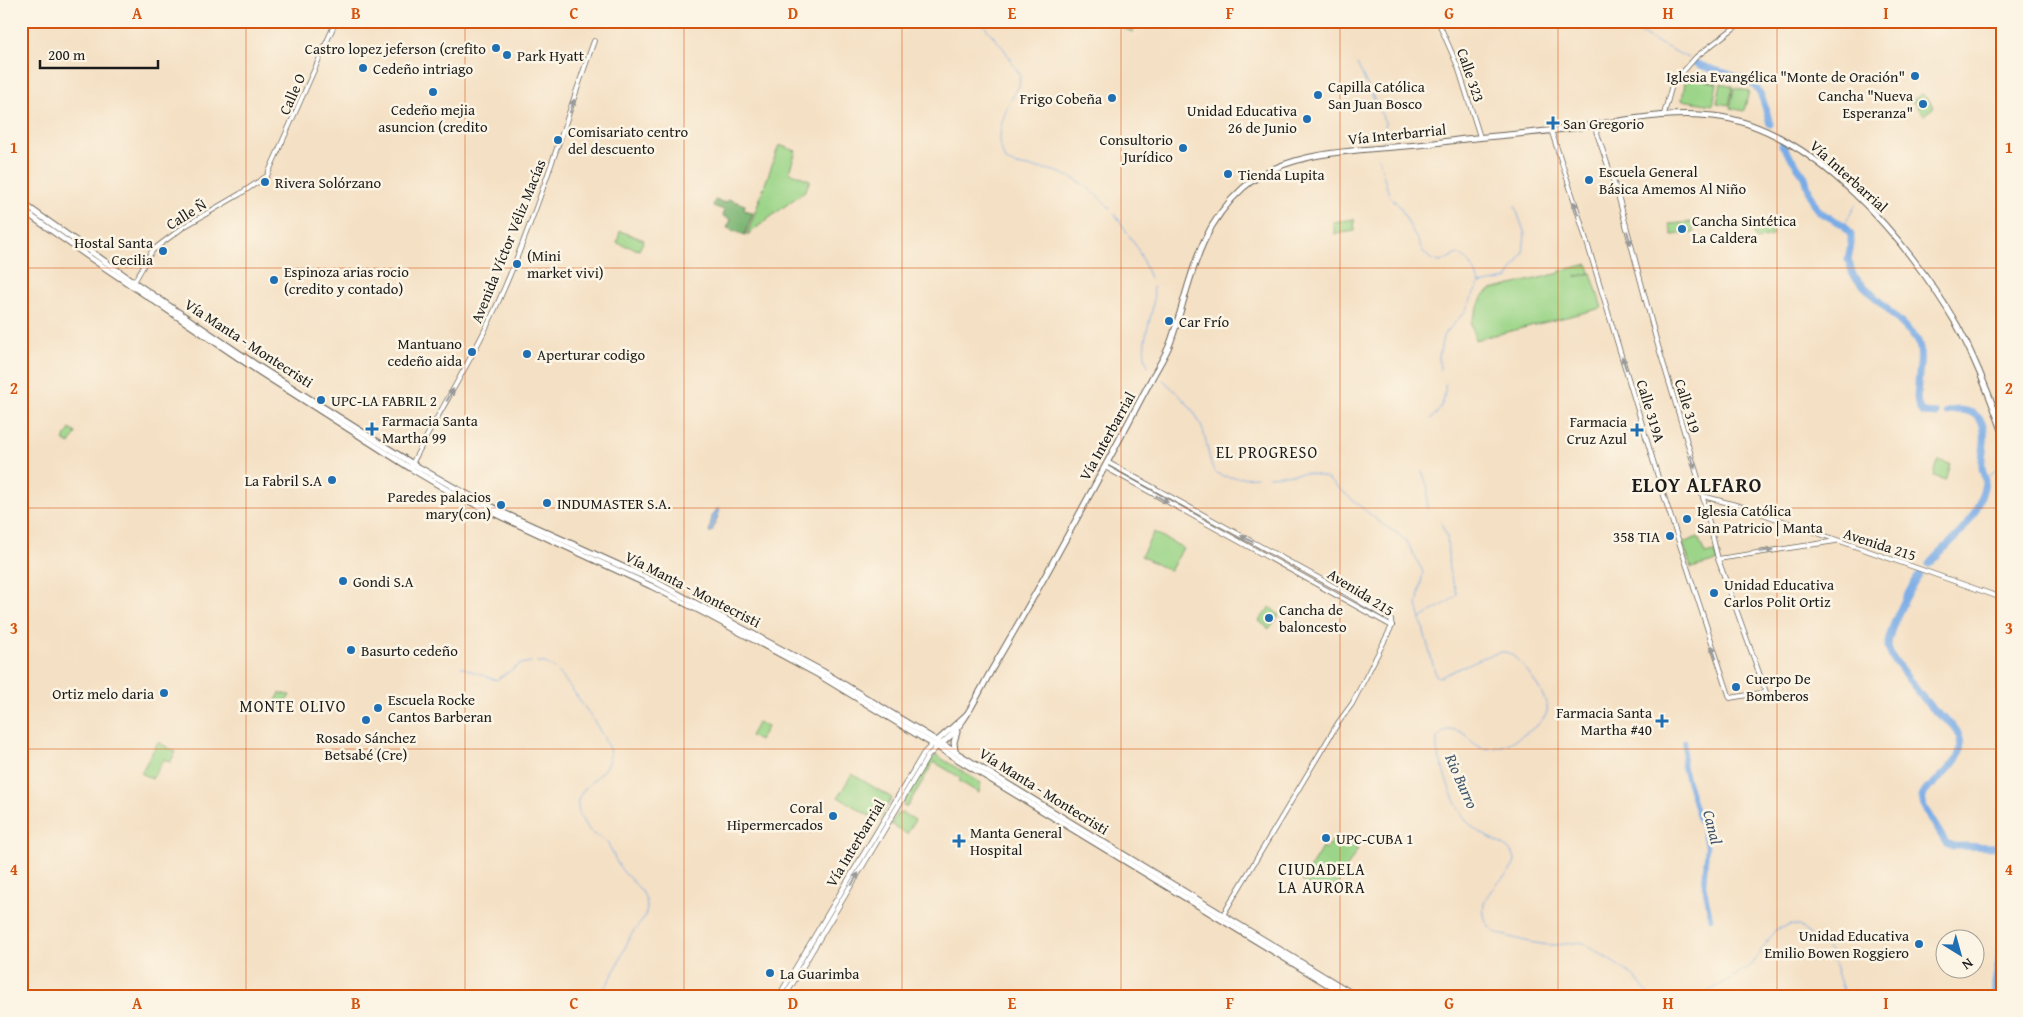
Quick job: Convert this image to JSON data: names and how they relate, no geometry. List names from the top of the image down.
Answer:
{
  "streets": {
    "main road": ["Vía Interbarrial", "Vía Manta - Montecristi"],
    "street": [
      "Calle 323",
      "Calle O",
      "Calle Ñ",
      "Avenida Víctor Véliz Macías",
      "Calle 319",
      "Calle 319A",
      "Avenida 215"
    ]
  },
  "crossings": [
    ["Calle 323", "Vía Interbarrial"],
    ["Calle O", "Calle Ñ"],
    ["Vía Interbarrial", "Vía Manta - Montecristi"],
    ["Vía Interbarrial", "Calle 319"],
    ["Vía Interbarrial", "Calle 319A"],
    ["Vía Interbarrial", "Avenida 215"],
    ["Calle Ñ", "Vía Manta - Montecristi"],
    ["Avenida Víctor Véliz Macías", "Vía Manta - Montecristi"],
    ["Vía Manta - Montecristi", "Avenida 215"],
    ["Calle 319", "Calle 319A"],
    ["Calle 319", "Avenida 215"]
  ],
  "one_way": ["Avenida Víctor Véliz Macías", "Calle 319", "Calle 319A"],
  "districts": [
    "EL PROGRESO",
    "ELOY ALFARO",
    "MONTE OLIVO",
    "CIUDADELA LA AURORA"
  ],
  "water": ["Rio Burro", "Canal"],
  "places": {
    "other": [
      "Castro lopez jeferson (crefito",
      "Park Hyatt",
      "Cedeño intriago",
      "Iglesia Evangélica \"Monte de Oración\"",
      "Cedeño mejia asuncion (credito",
      "Capilla Católica San Juan Bosco",
      "Frigo Cobeña",
      "Cancha \"Nueva Esperanza\"",
      "Unidad Educativa 26 de Junio",
      "Comisariato centro del descuento",
      "Consultorio Jurídico",
      "Tienda Lupita",
      "Escuela General Básica Amemos Al Niño",
      "Rivera Solórzano",
      "Cancha Sintética La Caldera",
      "Hostal Santa Cecilia",
      "(Mini market vivi)",
      "Espinoza arias rocio (credito y contado)",
      "Car Frío",
      "Mantuano cedeño aida",
      "Aperturar codigo",
      "UPC-LA FABRIL 2",
      "La Fabril S.A",
      "INDUMASTER S.A.",
      "Paredes palacios mary(con)",
      "Iglesia Católica San Patricio | Manta",
      "358 TIA",
      "Gondi S.A",
      "Unidad Educativa Carlos Polit Ortiz",
      "Cancha de baloncesto",
      "Basurto cedeño",
      "Cuerpo De Bomberos",
      "Ortiz melo daria",
      "Escuela Rocke Cantos Barberan",
      "Rosado Sánchez Betsabé (Cre)",
      "Coral Hipermercados",
      "UPC-CUBA 1",
      "Unidad Educativa Emilio Bowen Roggiero",
      "La Guarimba"
    ],
    "health": [
      "San Gregorio",
      "Farmacia Santa Martha 99",
      "Farmacia Cruz Azul",
      "Farmacia Santa Martha #40",
      "Manta General Hospital"
    ]
  },
  "scale_bar": "200 m",
  "north": "bottom right",
  "grid": {
    "columns": [
      "A",
      "B",
      "C",
      "D",
      "E",
      "F",
      "G",
      "H",
      "I"
    ],
    "rows": [
      "1",
      "2",
      "3",
      "4"
    ]
  }
}
